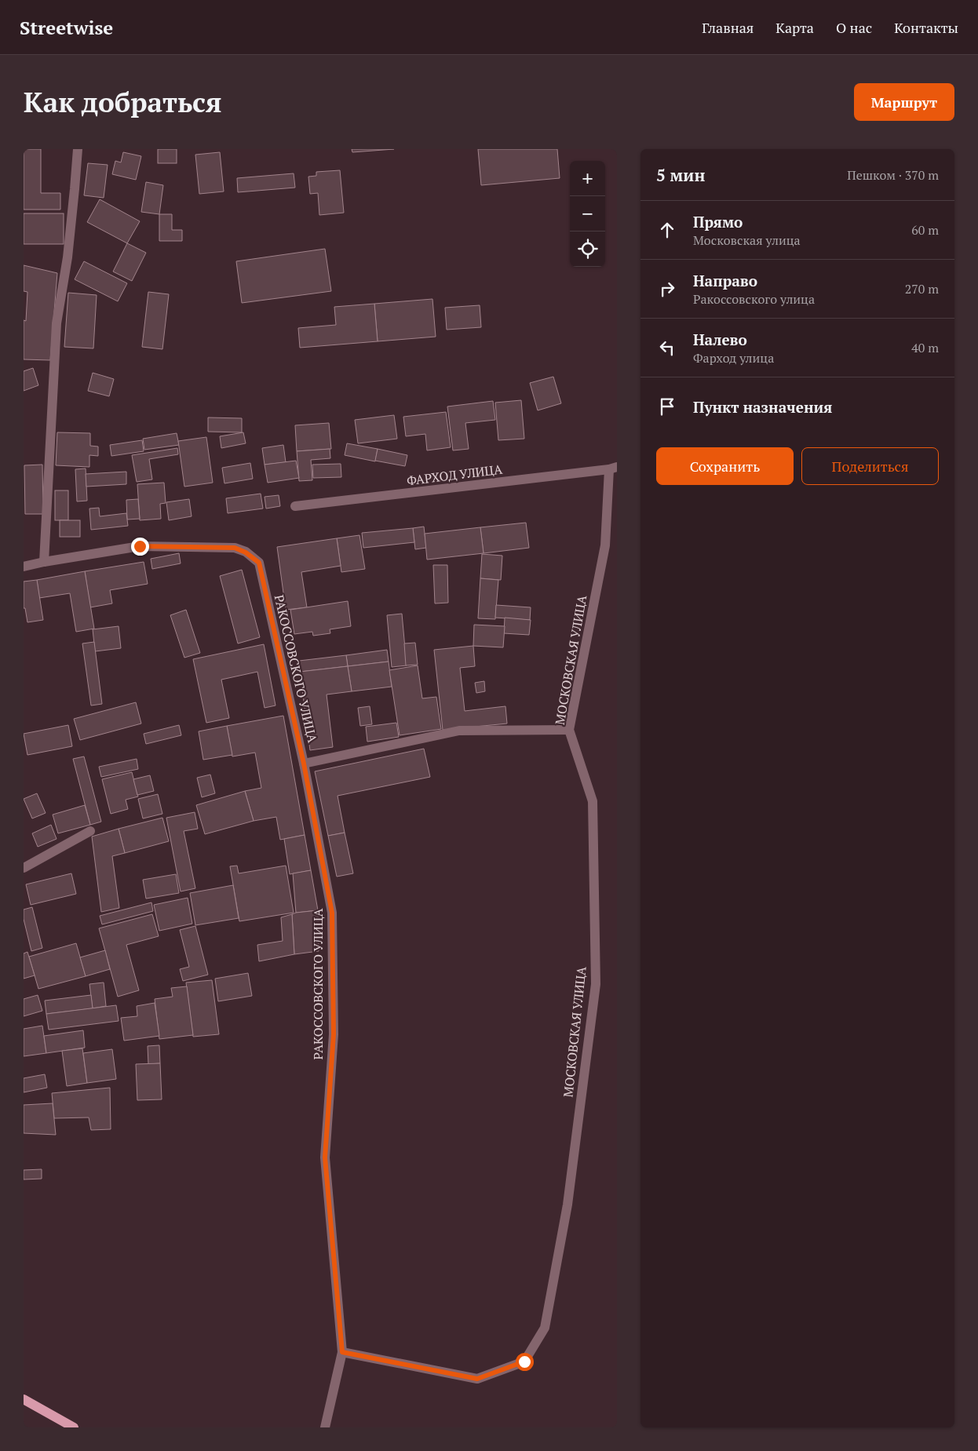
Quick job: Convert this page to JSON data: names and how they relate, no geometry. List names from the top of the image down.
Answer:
{
  "streets": {
    "street": ["ФАРХОД УЛИЦА", "МОСКОВСКАЯ УЛИЦА", "РАКОССОВСКОГО УЛИЦА"]
  },
  "crossings": [
    ["ФАРХОД УЛИЦА", "МОСКОВСКАЯ УЛИЦА"],
    ["МОСКОВСКАЯ УЛИЦА", "РАКОССОВСКОГО УЛИЦА"]
  ],
  "page": {
    "header": "Streetwise",
    "nav": [
      "Главная",
      "Карта",
      "О нас",
      "Контакты"
    ],
    "buttons": [
      "Маршрут",
      ["Сохранить", "Поделиться"]
    ],
    "title": "Как добраться",
    "heading": ["5 мин", "Пешком · 370 m"],
    "map_buttons": ["+", "−"],
    "list": [
      ["Прямо", "Московская улица", "60 m"],
      ["Направо", "Ракоссовского улица", "270 m"],
      ["Налево", "Фарход улица", "40 m"],
      "Пункт назначения"
    ]
  }
}
